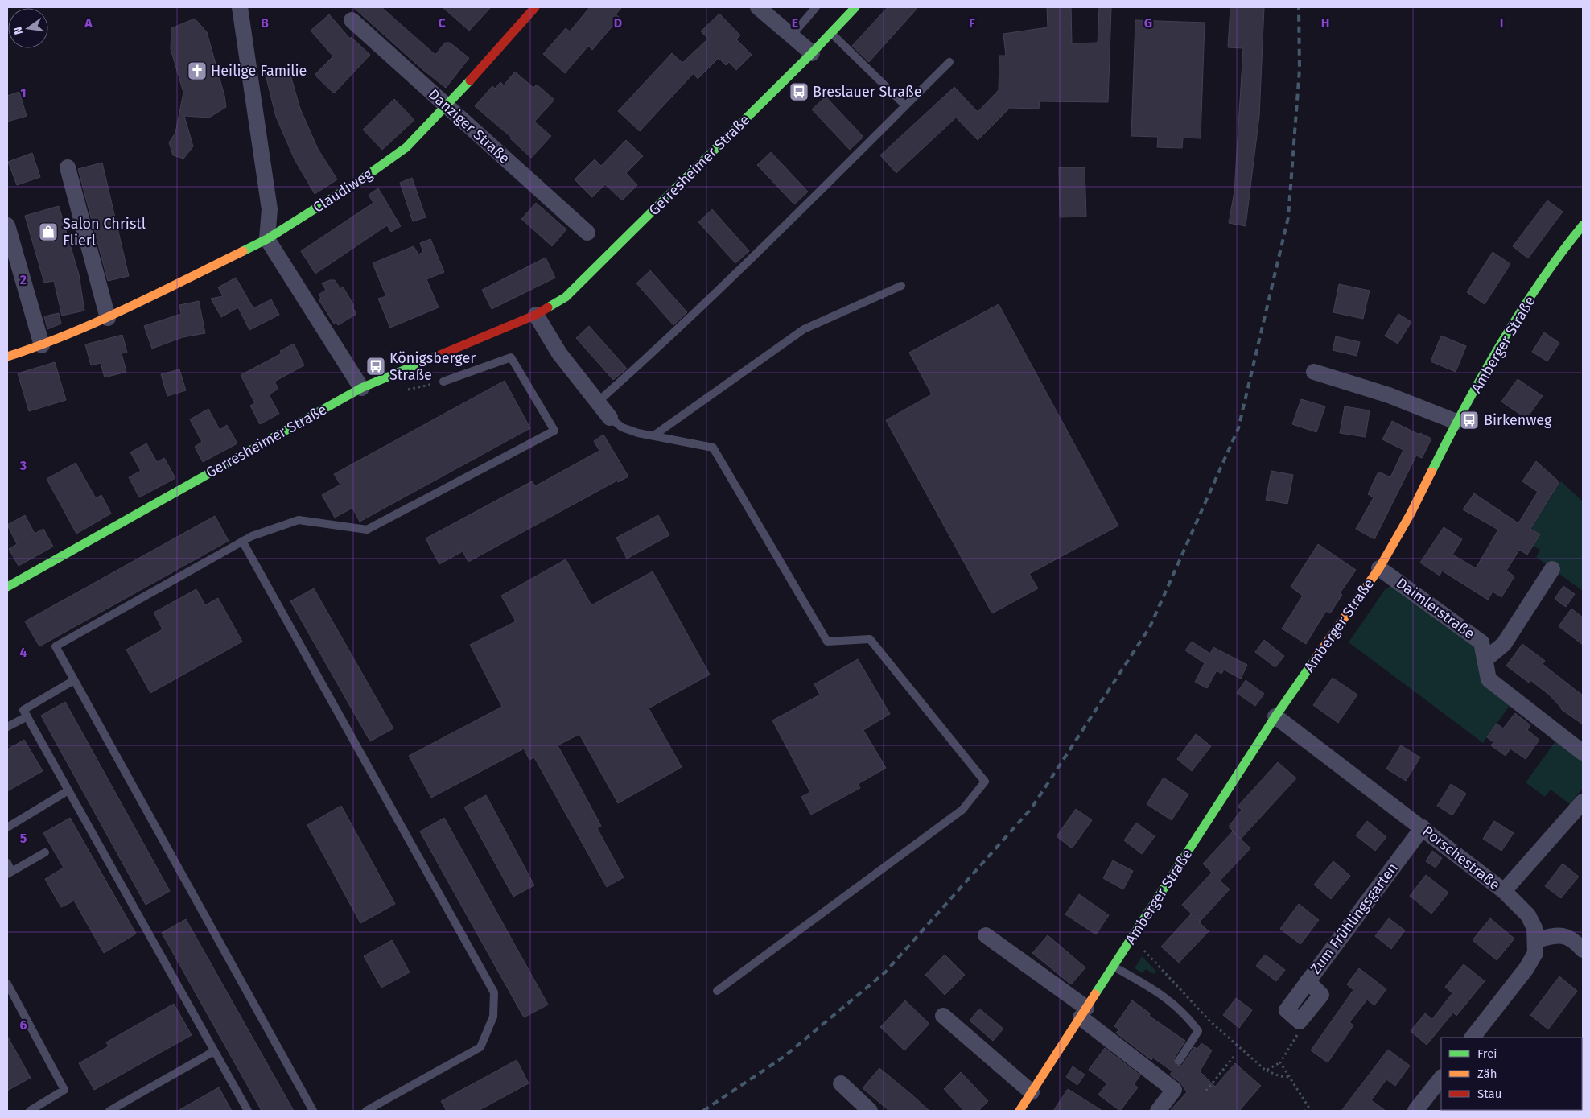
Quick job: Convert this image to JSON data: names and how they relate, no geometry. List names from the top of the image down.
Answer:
{
  "streets": {
    "street": [
      "Danziger Straße",
      "Gerresheimer Straße",
      "Claudiweg",
      "Amberger Straße",
      "Daimlerstraße",
      "Porschestraße",
      "Zum Frühlingsgarten"
    ]
  },
  "crossings": [
    ["Danziger Straße", "Claudiweg"],
    ["Amberger Straße", "Daimlerstraße"],
    ["Amberger Straße", "Porschestraße"],
    ["Porschestraße", "Zum Frühlingsgarten"]
  ],
  "places": {
    "church": ["Heilige Familie"],
    "bus stop": ["Breslauer Straße", "Königsberger Straße", "Birkenweg"],
    "shop": ["Salon Christl Flierl"]
  },
  "legend": ["Frei", "Zäh", "Stau"],
  "north": "left",
  "grid": {
    "columns": [
      "A",
      "B",
      "C",
      "D",
      "E",
      "F",
      "G",
      "H",
      "I"
    ],
    "rows": [
      "1",
      "2",
      "3",
      "4",
      "5",
      "6"
    ]
  }
}
